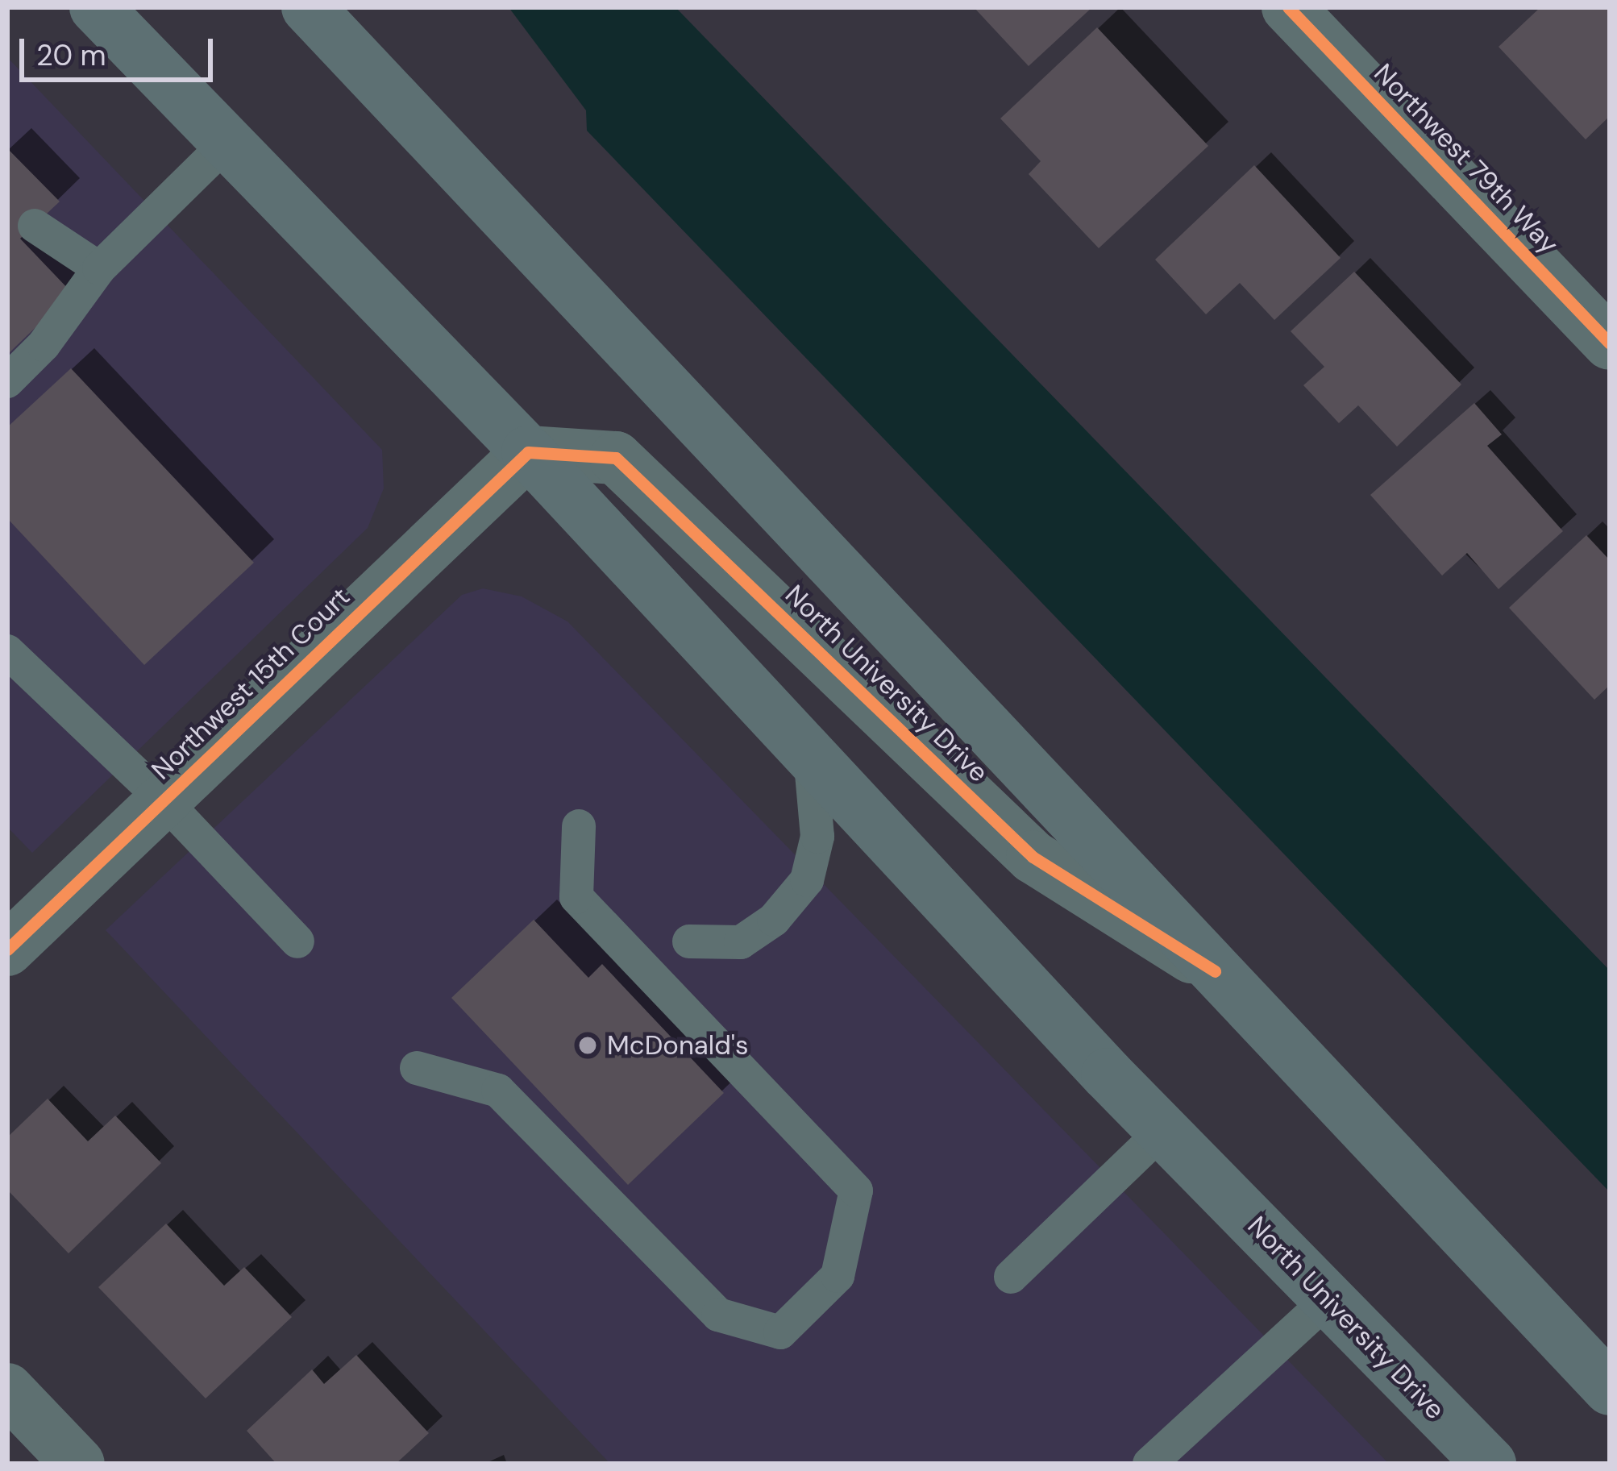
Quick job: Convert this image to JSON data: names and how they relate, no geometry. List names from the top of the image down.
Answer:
{
  "streets": {
    "main road": ["North University Drive"],
    "street": ["Northwest 79th Way", "Northwest 15th Court"]
  },
  "crossings": [
    ["Northwest 15th Court", "North University Drive"]
  ],
  "places": ["McDonald's"],
  "scale_bar": "20 m"
}
